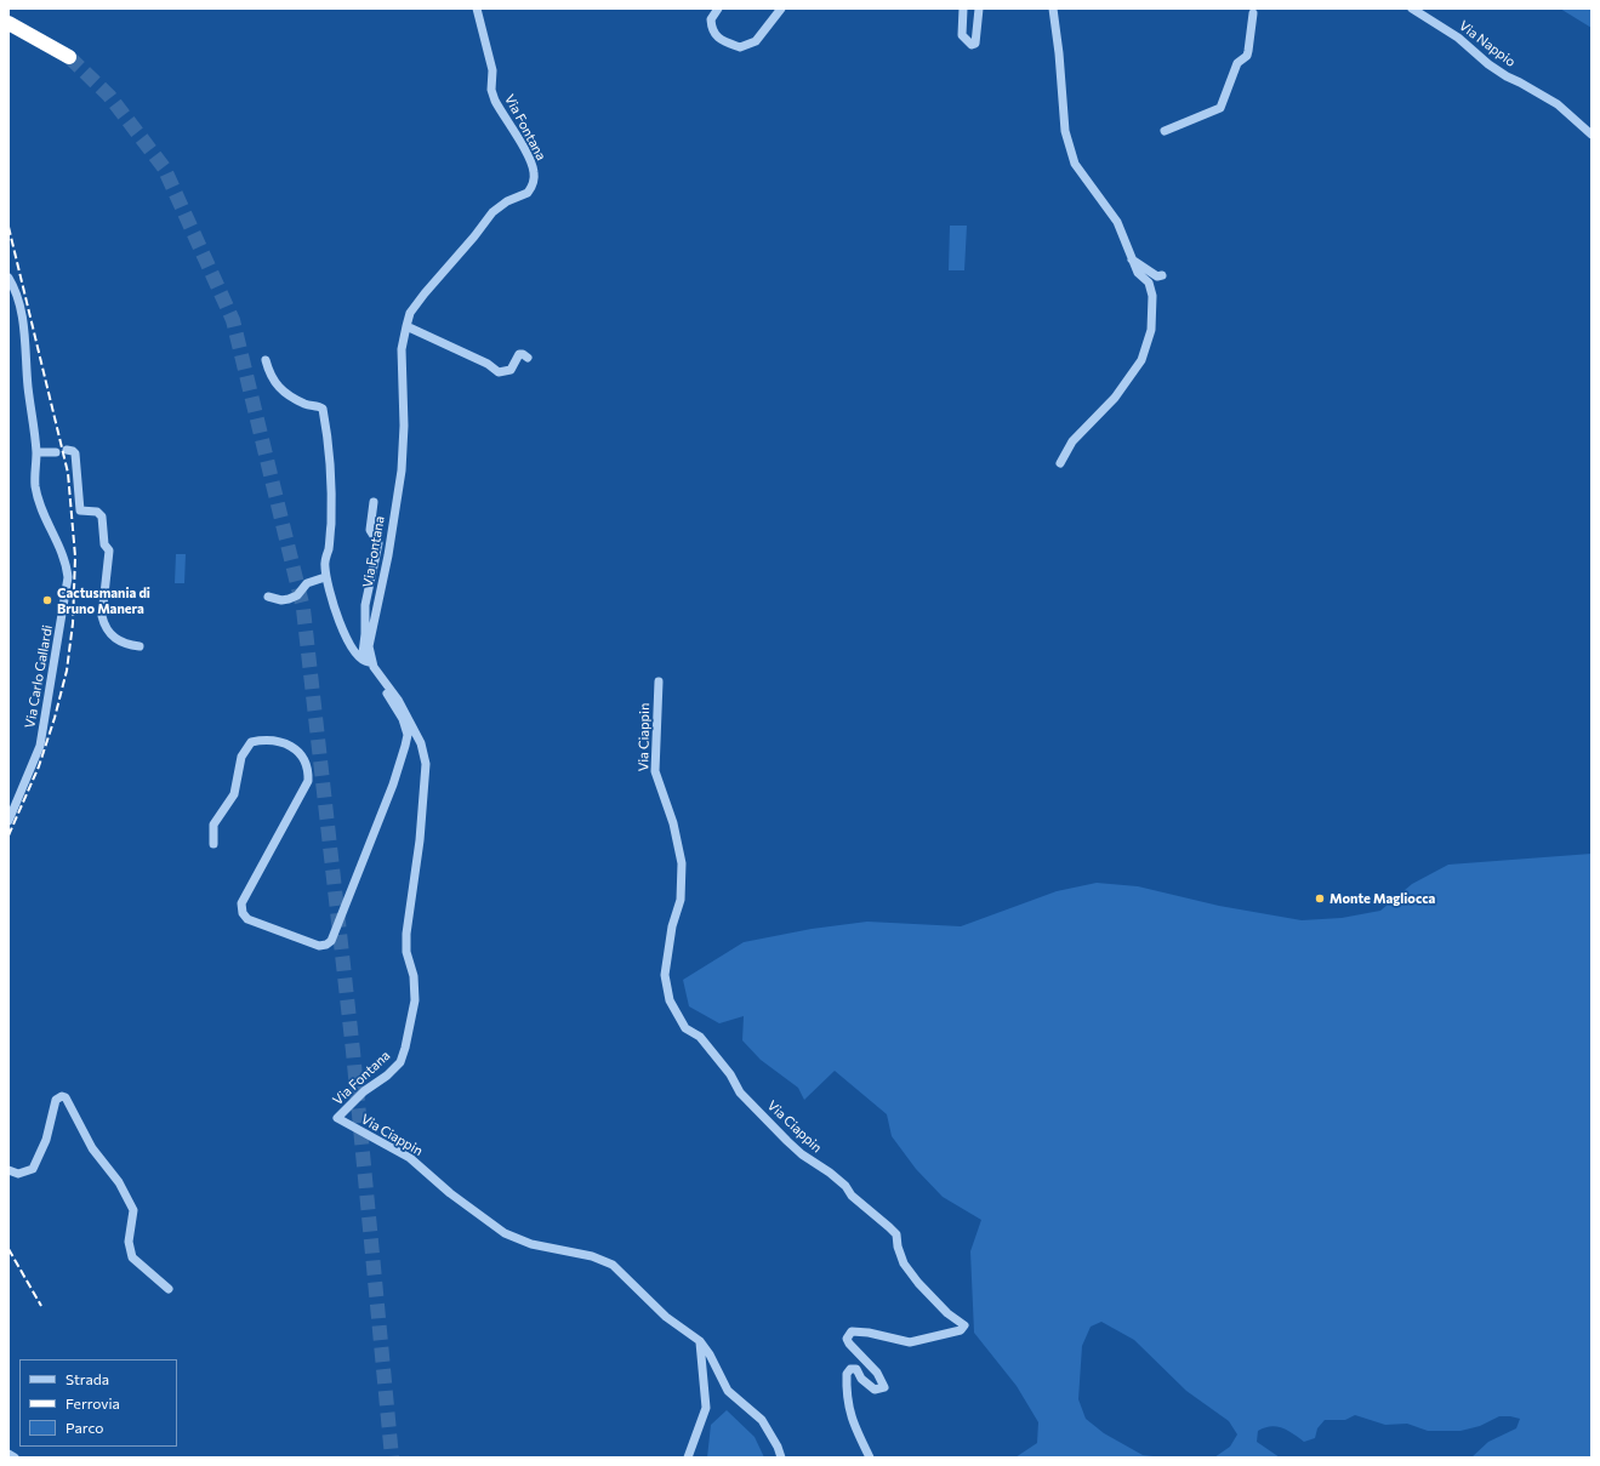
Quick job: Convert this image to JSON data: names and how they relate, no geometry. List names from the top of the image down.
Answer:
{
  "streets": {
    "street": [
      "Via Nappio",
      "Via Fontana",
      "Via Carlo Gallardi",
      "Via Ciappin"
    ]
  },
  "crossings": [
    ["Via Fontana", "Via Ciappin"]
  ],
  "places": ["Cactusmania di Bruno Manera", "Monte Magliocca"],
  "legend": ["Strada", "Ferrovia", "Parco"]
}
